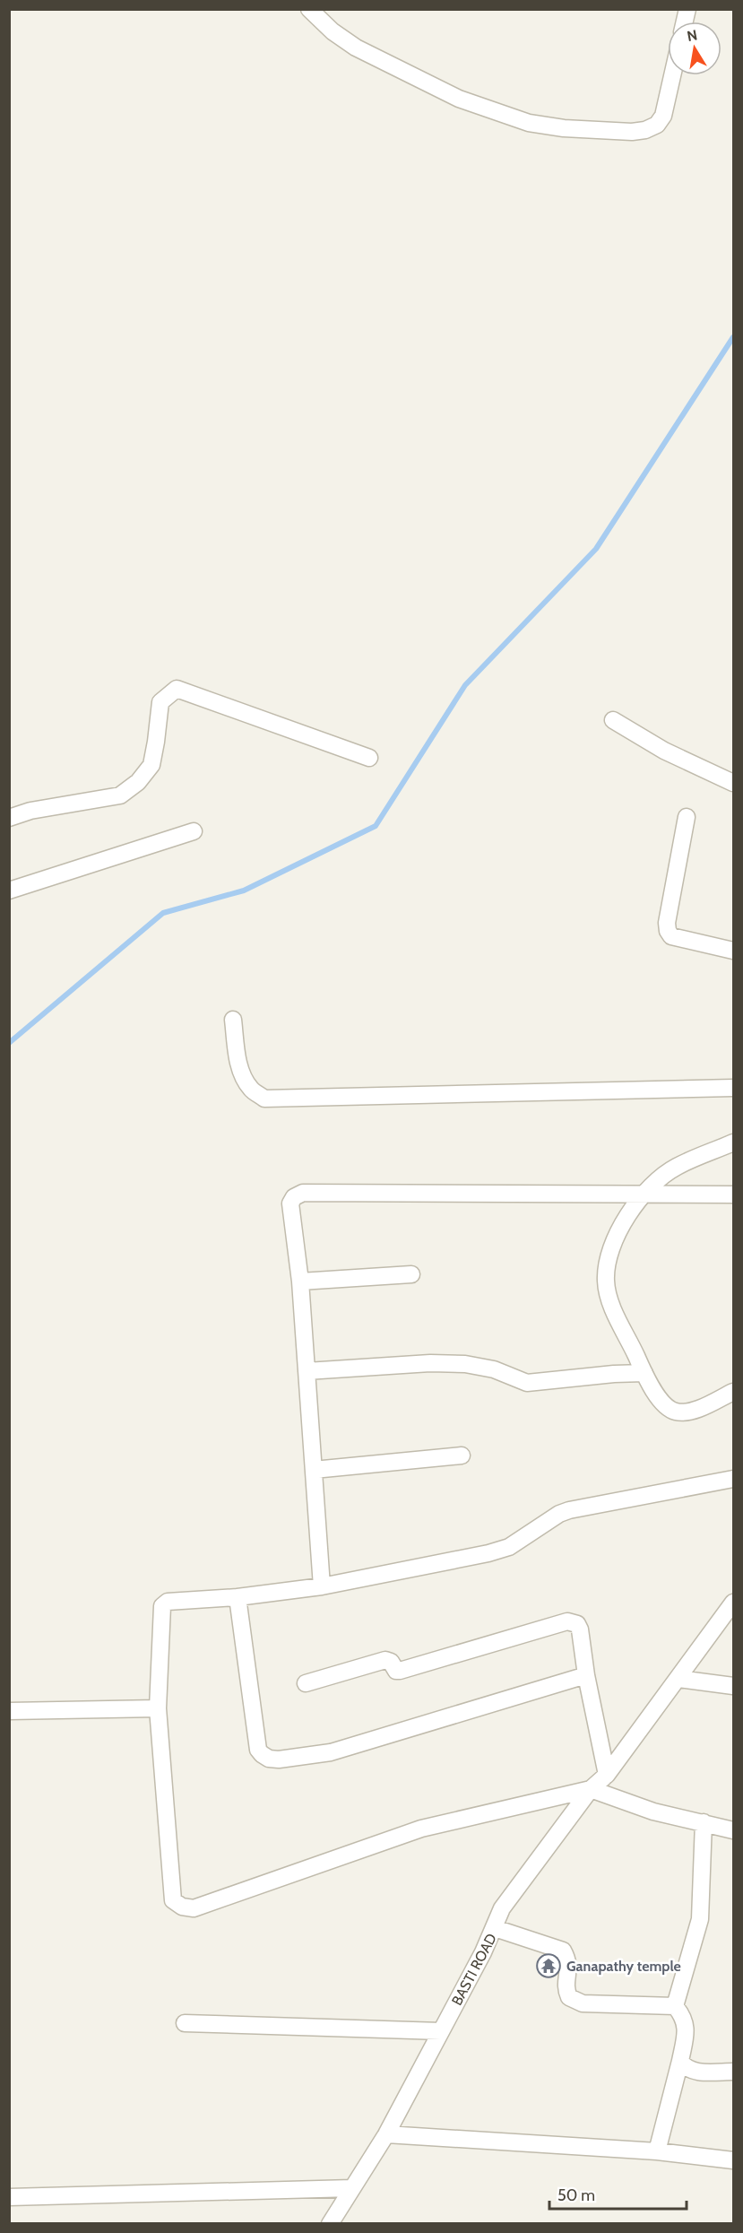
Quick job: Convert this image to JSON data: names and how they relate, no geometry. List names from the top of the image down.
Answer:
{
  "streets": {
    "street": ["BASTI ROAD"]
  },
  "places": {
    "temple": ["Ganapathy temple"]
  },
  "scale_bar": "50 m",
  "north": "top"
}
